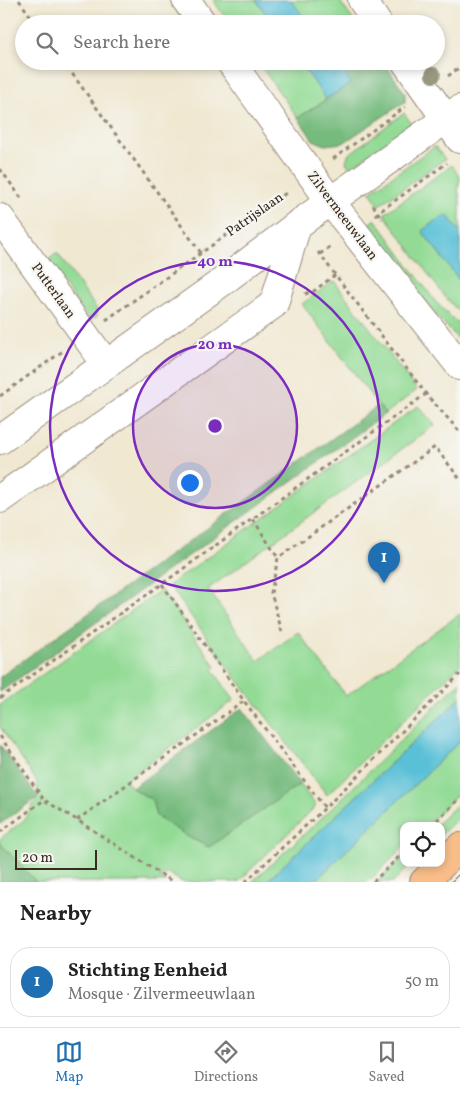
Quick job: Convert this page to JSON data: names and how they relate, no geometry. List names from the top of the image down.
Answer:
{
  "streets": {
    "street": ["Zilvermeeuwlaan", "Putterlaan"],
    "path": ["Patrijslaan"]
  },
  "crossings": [
    ["Patrijslaan", "Zilvermeeuwlaan"],
    ["Patrijslaan", "Putterlaan"]
  ],
  "scale_bar": "20 m",
  "page": {
    "search": "Search here",
    "pins": "1",
    "scale": "20 m",
    "heading": "Nearby",
    "list": [
      {
        "mark": "1",
        "name": "Stichting Eenheid",
        "note": "Mosque · Zilvermeeuwlaan",
        "value": "50 m"
      }
    ],
    "nav": ["Map", "Directions", "Saved"]
  },
  "rings": ["40 m", "20 m"]
}
